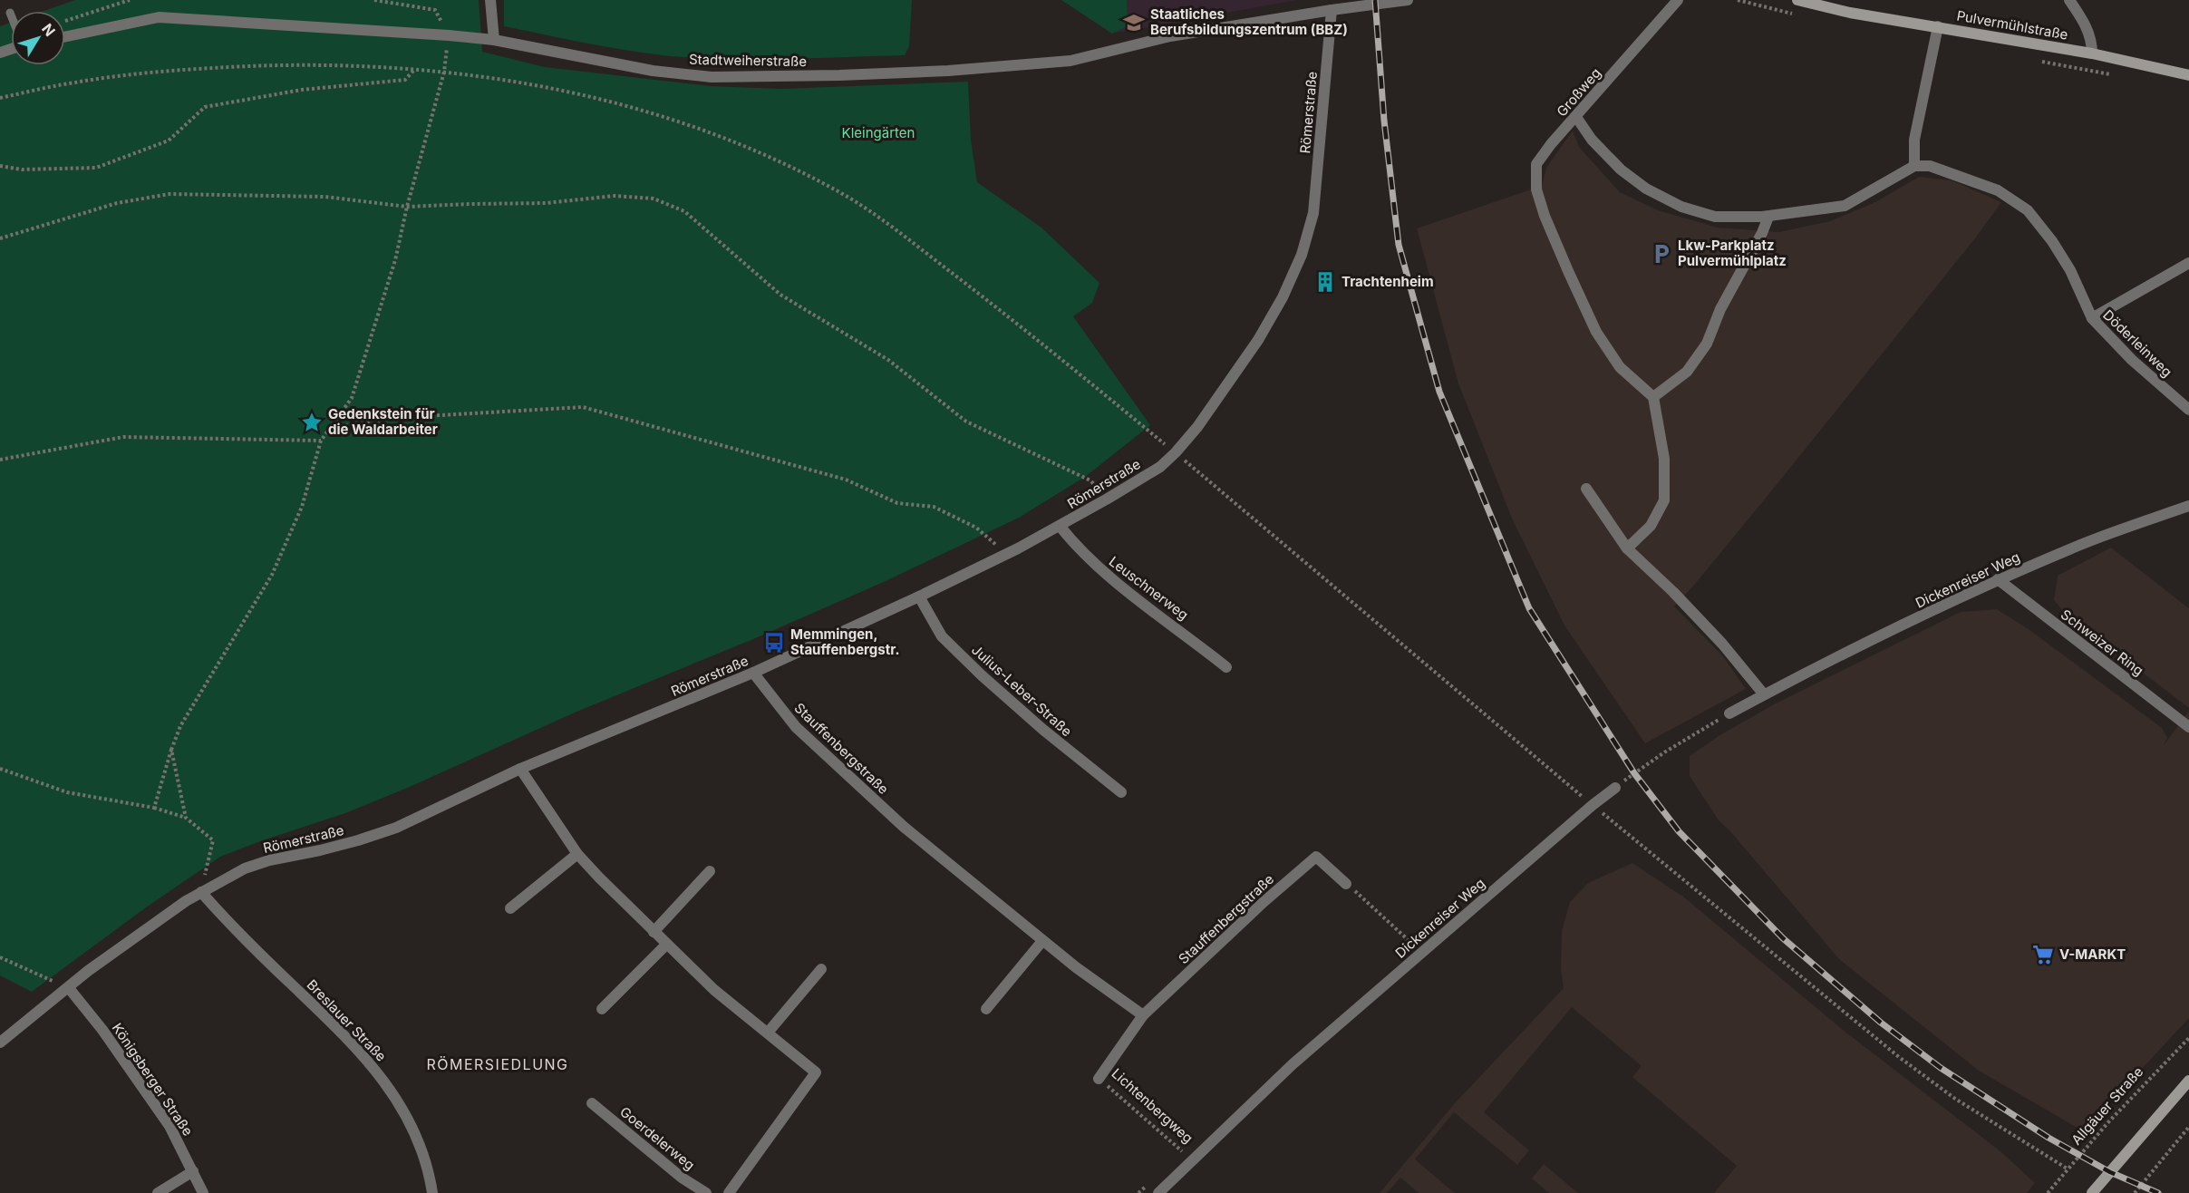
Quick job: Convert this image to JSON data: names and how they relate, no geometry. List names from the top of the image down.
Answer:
{
  "streets": {
    "main road": ["Pulvermühlstraße"],
    "street": [
      "Stadtweiherstraße",
      "Großweg",
      "Römerstraße",
      "Döderleinweg",
      "Dickenreiser Weg",
      "Leuschnerweg",
      "Schweizer Ring",
      "Julius-Leber-Straße",
      "Stauffenbergstraße",
      "Breslauer Straße",
      "Königsberger Straße",
      "Lichtenbergweg",
      "Goerdelerweg"
    ],
    "path": ["Allgäuer Straße"]
  },
  "crossings": [
    ["Stadtweiherstraße", "Römerstraße"],
    ["Römerstraße", "Leuschnerweg"],
    ["Römerstraße", "Julius-Leber-Straße"],
    ["Römerstraße", "Stauffenbergstraße"],
    ["Römerstraße", "Breslauer Straße"],
    ["Römerstraße", "Königsberger Straße"],
    ["Dickenreiser Weg", "Schweizer Ring"],
    ["Dickenreiser Weg", "Lichtenbergweg"],
    ["Stauffenbergstraße", "Lichtenbergweg"]
  ],
  "districts": ["RÖMERSIEDLUNG"],
  "parks": ["Kleingärten"],
  "places": {
    "school or university": ["Staatliches Berufsbildungszentrum (BBZ)"],
    "parking": ["Lkw-Parkplatz Pulvermühlplatz"],
    "building": ["Trachtenheim"],
    "place": ["Gedenkstein für die Waldarbeiter"],
    "bus stop": ["Memmingen, Stauffenbergstr."],
    "supermarket": ["V-MARKT"]
  },
  "north": "top right"
}
